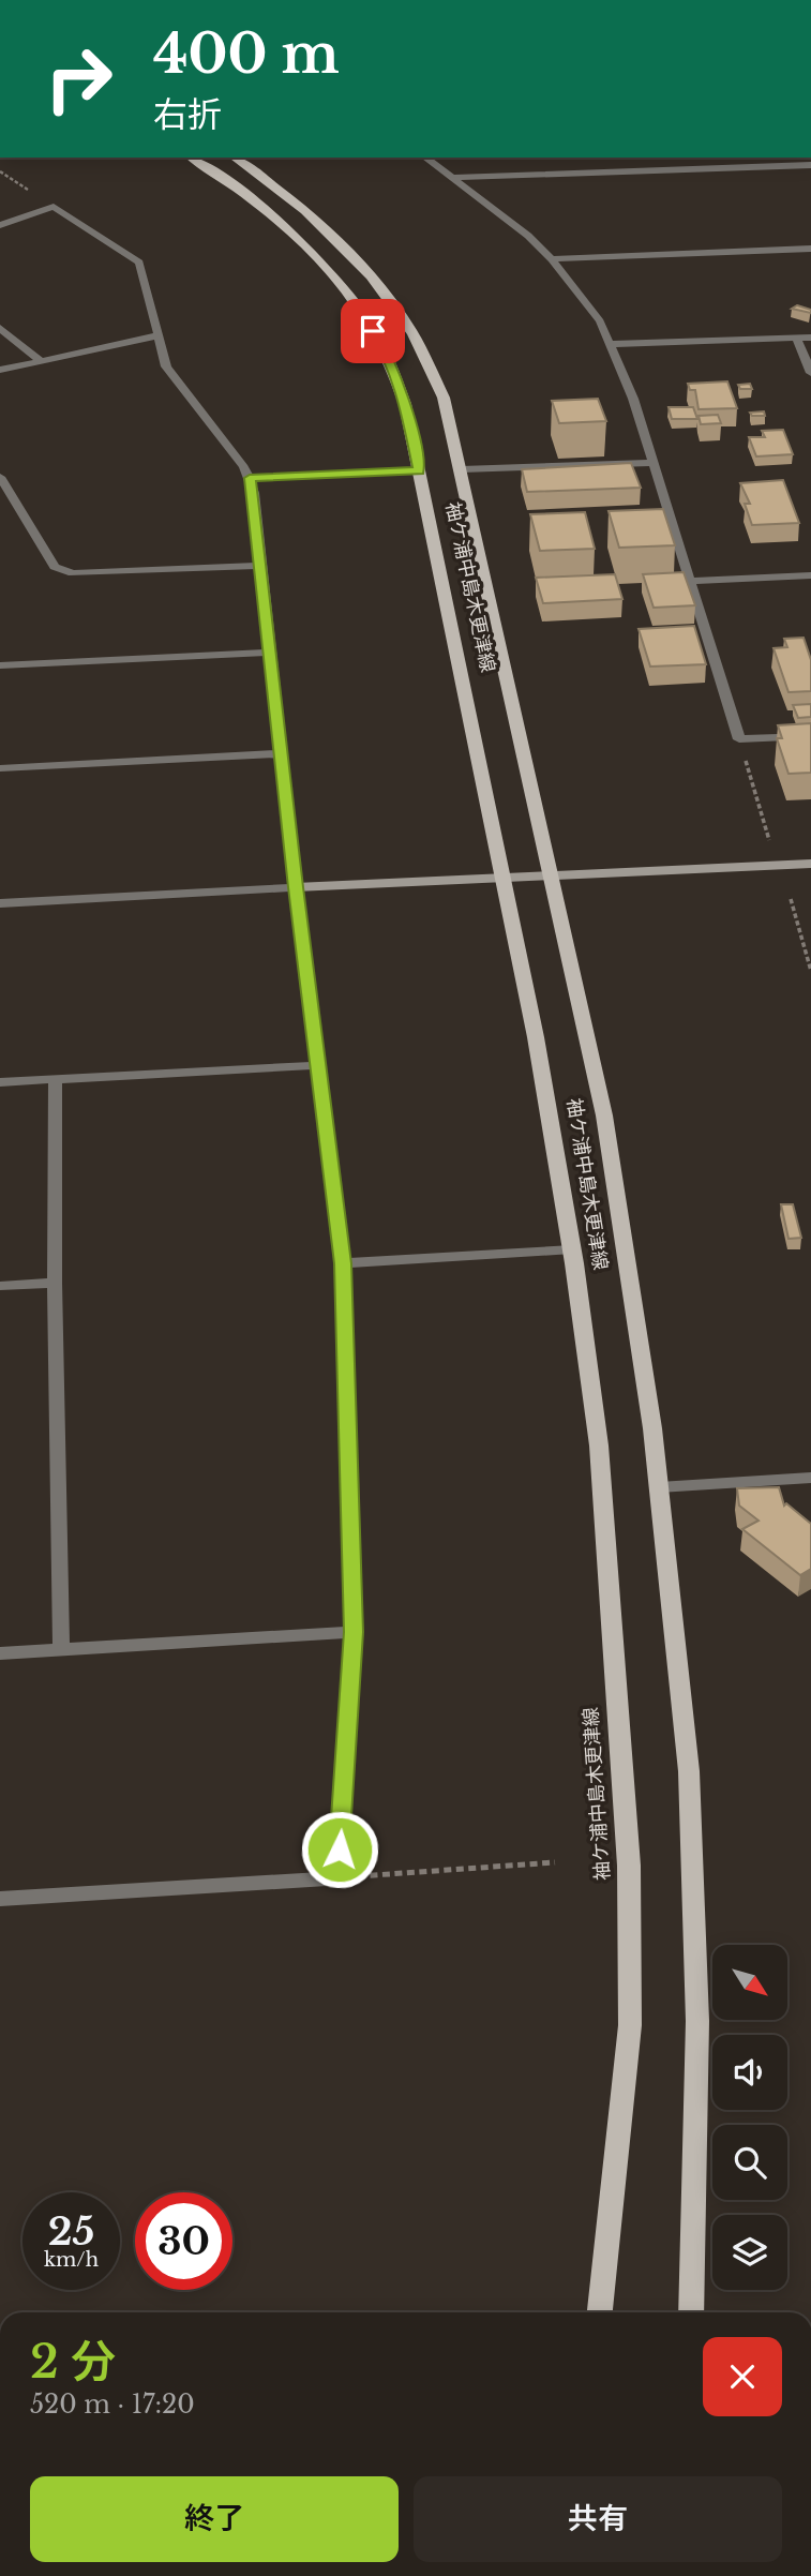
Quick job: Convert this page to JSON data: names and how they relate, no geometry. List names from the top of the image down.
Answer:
{
  "streets": {
    "main road": ["袖ケ浦中島木更津線"]
  },
  "north": "bottom right",
  "page": {
    "turn": ["400 m", "右折"],
    "speed": "25 km/h",
    "limit": "30",
    "heading": ["2 分", "520 m · 17:20"],
    "buttons": ["終了", "共有"]
  }
}
